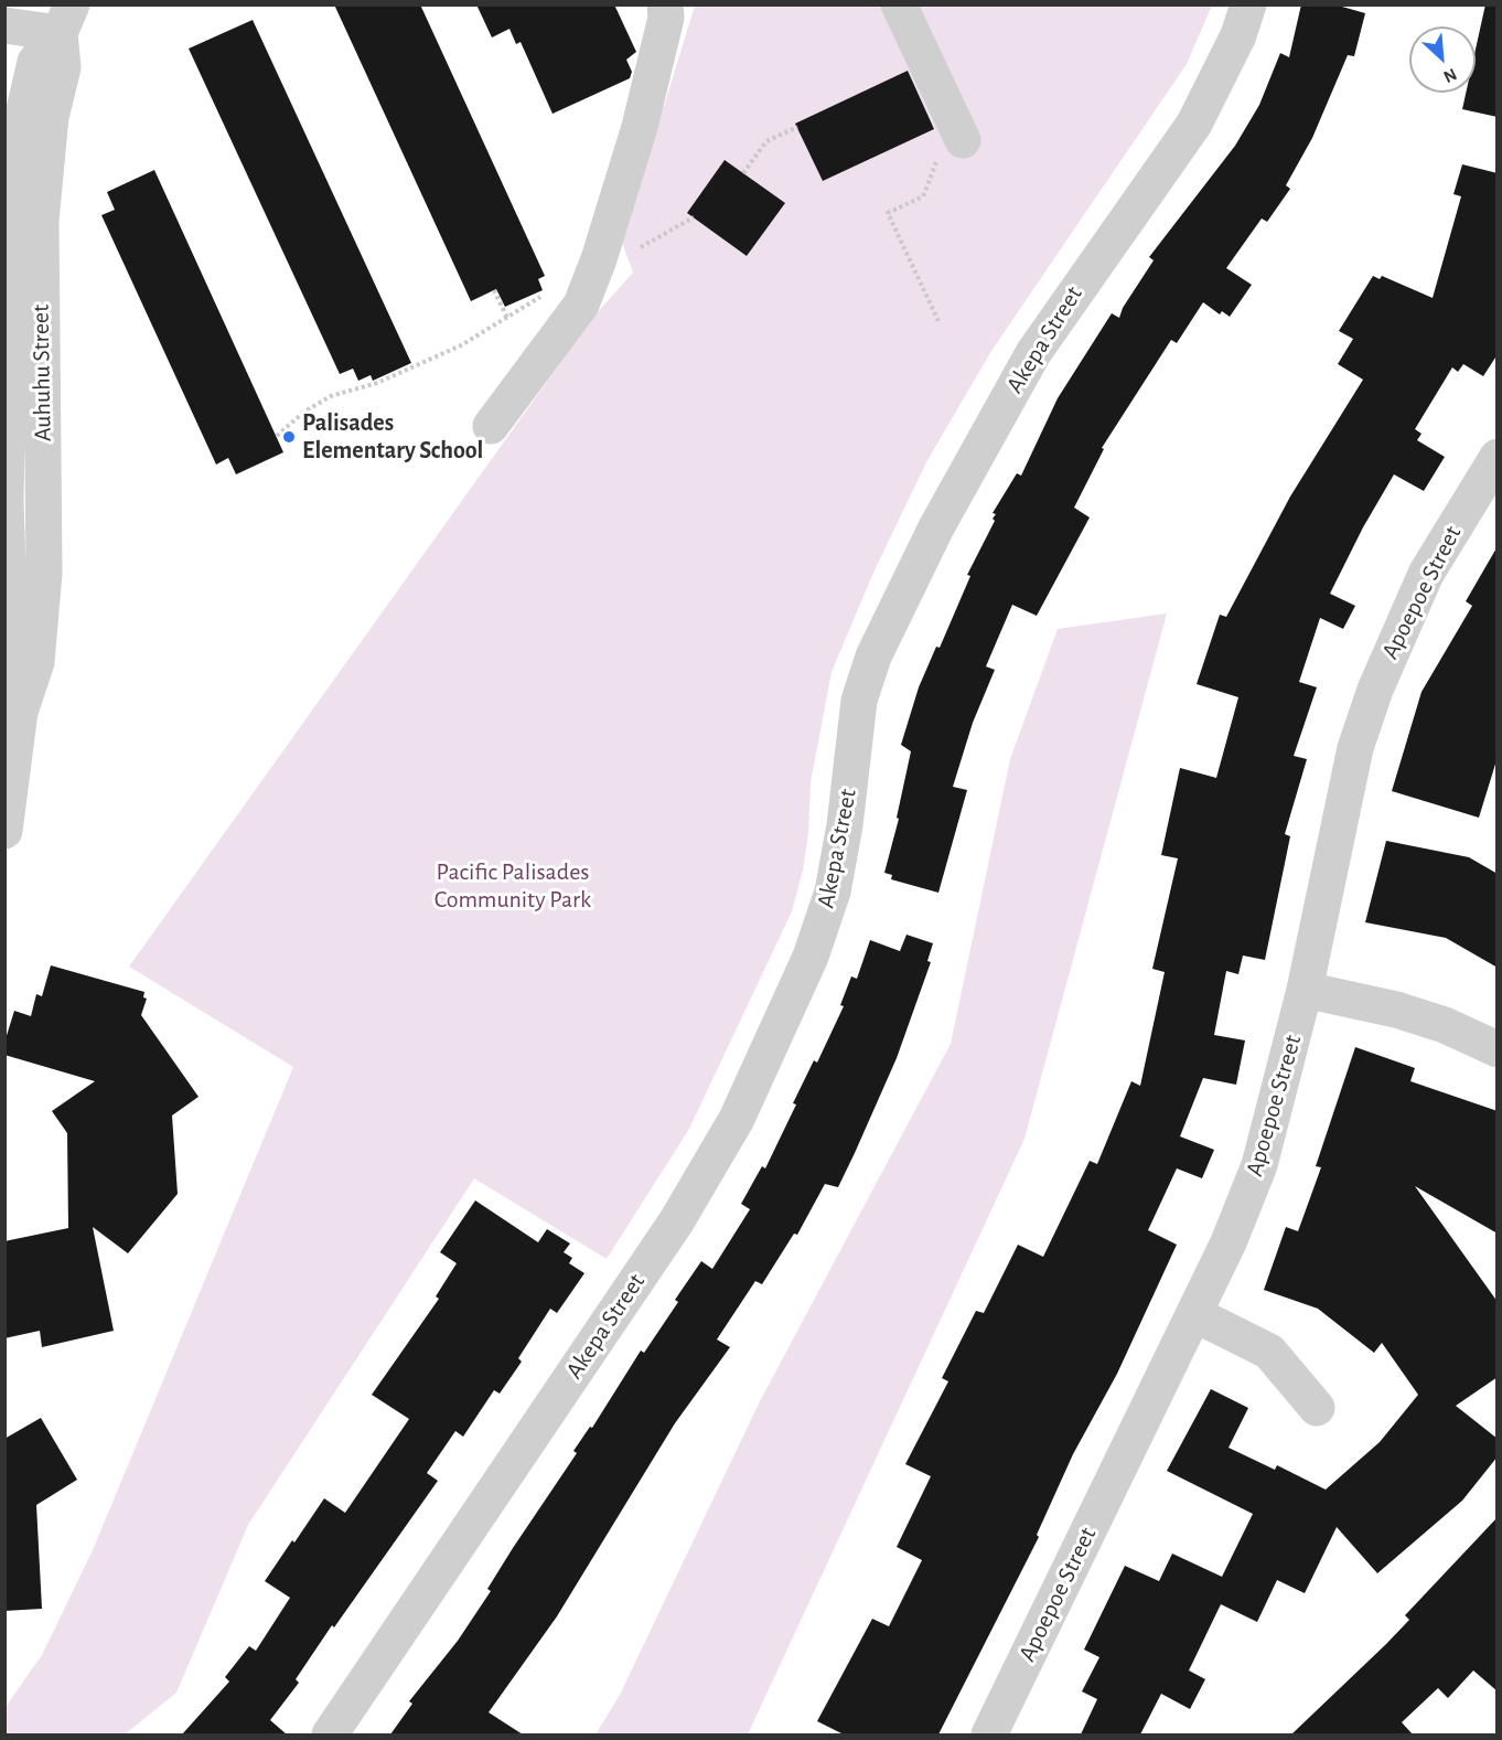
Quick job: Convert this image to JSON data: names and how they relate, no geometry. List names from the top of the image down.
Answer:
{
  "streets": {
    "street": ["Akepa Street", "Auhuhu Street", "Apoepoe Street"]
  },
  "parks": ["Pacific Palisades Community Park"],
  "places": ["Palisades Elementary School"],
  "north": "bottom right"
}
